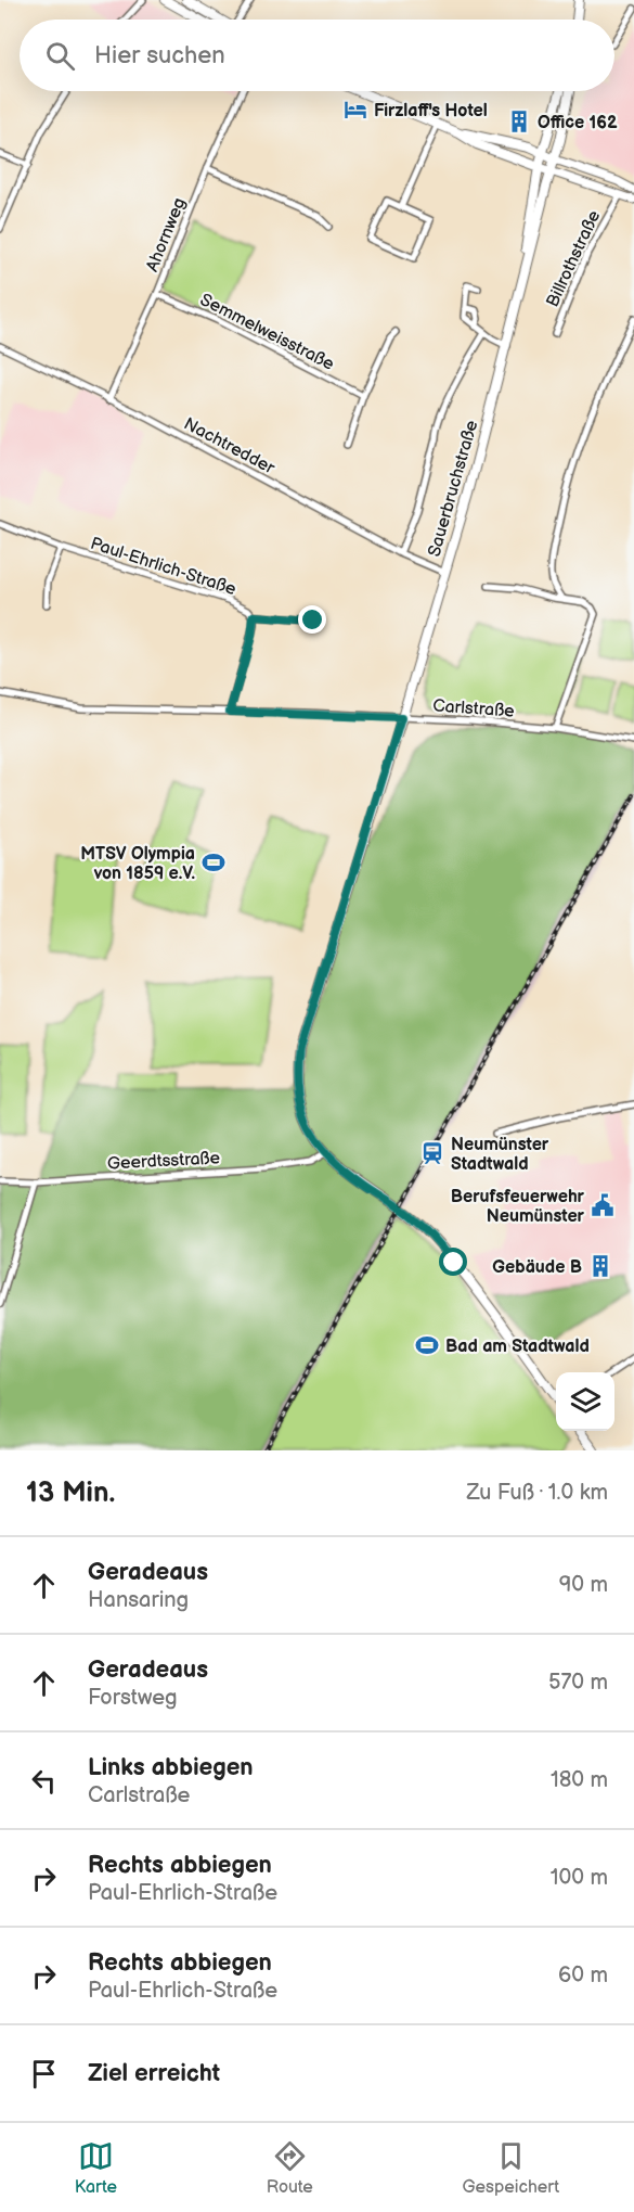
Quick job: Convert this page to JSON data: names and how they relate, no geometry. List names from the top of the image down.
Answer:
{
  "streets": {
    "main road": ["Sauerbruchstraße"],
    "street": [
      "Ahornweg",
      "Billrothstraße",
      "Semmelweisstraße",
      "Nachtredder",
      "Paul-Ehrlich-Straße",
      "Carlstraße",
      "Geerdtsstraße"
    ]
  },
  "crossings": [
    ["Ahornweg", "Semmelweisstraße"],
    ["Ahornweg", "Nachtredder"],
    ["Nachtredder", "Sauerbruchstraße"],
    ["Sauerbruchstraße", "Carlstraße"],
    ["Sauerbruchstraße", "Geerdtsstraße"]
  ],
  "places": {
    "hotel": ["Firzlaff's Hotel"],
    "building": ["Office 162", "Gebäude B"],
    "sports": ["MTSV Olympia von 1859 e.V.", "Bad am Stadtwald"],
    "station": ["Neumünster Stadtwald"],
    "public building": ["Berufsfeuerwehr Neumünster"]
  },
  "page": {
    "search": "Hier suchen",
    "heading": ["13 Min.", "Zu Fuß · 1.0 km"],
    "list": [
      ["Geradeaus", "Hansaring", "90 m"],
      ["Geradeaus", "Forstweg", "570 m"],
      ["Links abbiegen", "Carlstraße", "180 m"],
      ["Rechts abbiegen", "Paul-Ehrlich-Straße", "100 m"],
      ["Rechts abbiegen", "Paul-Ehrlich-Straße", "60 m"],
      "Ziel erreicht"
    ],
    "nav": ["Karte", "Route", "Gespeichert"]
  }
}
